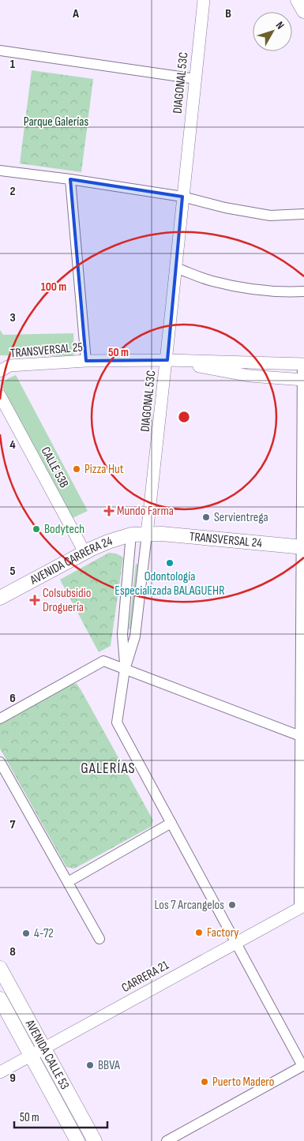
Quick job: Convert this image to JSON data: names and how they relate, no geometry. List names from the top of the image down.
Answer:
{
  "streets": {
    "main road": ["TRANSVERSAL 24", "AVENIDA CARRERA 24", "AVENIDA CALLE 53"],
    "street": [
      "DIAGONAL 53C",
      "TRANSVERSAL 25",
      "CALLE 53B",
      "CARRERA 21"
    ]
  },
  "crossings": [
    ["DIAGONAL 53C", "TRANSVERSAL 25"],
    ["DIAGONAL 53C", "TRANSVERSAL 24"],
    ["DIAGONAL 53C", "AVENIDA CARRERA 24"],
    ["CALLE 53B", "AVENIDA CARRERA 24"],
    ["TRANSVERSAL 24", "AVENIDA CARRERA 24"],
    ["CARRERA 21", "AVENIDA CALLE 53"]
  ],
  "districts": ["GALERÍAS"],
  "parks": ["Parque Galerías"],
  "places": {
    "other": [
      "Pizza Hut",
      "Servientrega",
      "Bodytech",
      "Odontología Especializada BALAGUEHR",
      "Los 7 Arcangelos",
      "Factory",
      "4-72",
      "BBVA",
      "Puerto Madero"
    ],
    "health": ["Mundo Farma", "Colsubsidio Droguería"]
  },
  "scale_bar": "50 m",
  "north": "top right",
  "grid": {
    "columns": ["A", "B"],
    "rows": [
      "1",
      "2",
      "3",
      "4",
      "5",
      "6",
      "7",
      "8",
      "9"
    ]
  },
  "rings": ["100 m", "50 m"]
}
